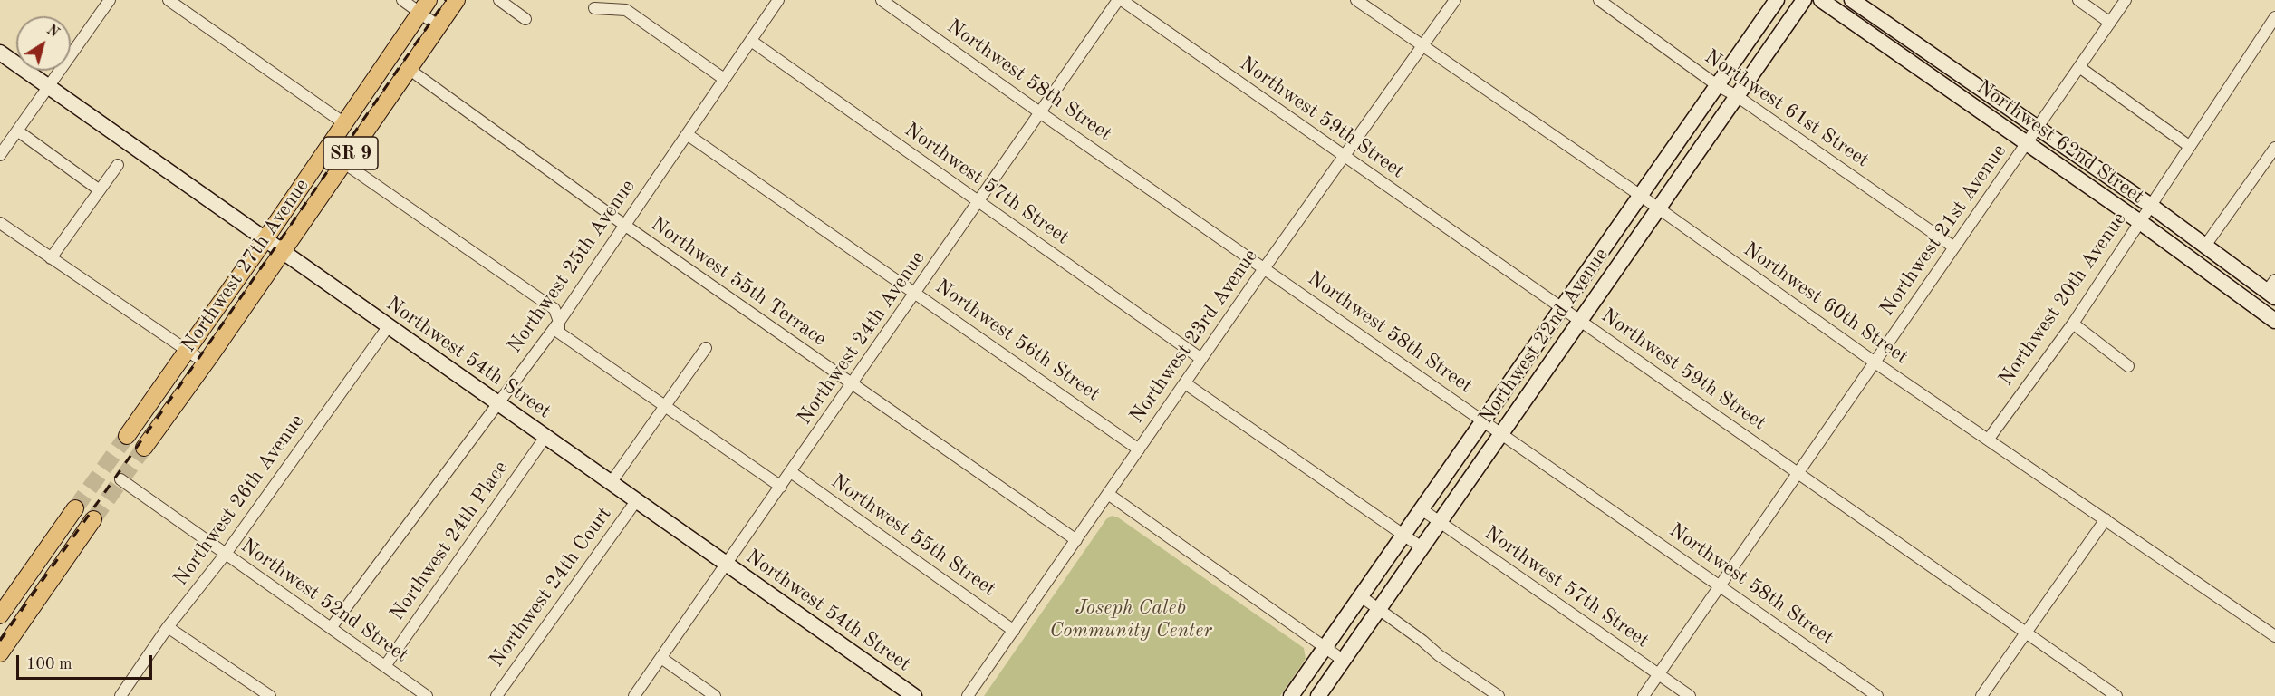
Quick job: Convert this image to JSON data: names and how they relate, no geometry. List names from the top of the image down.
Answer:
{
  "streets": {
    "main road": [
      "Northwest 62nd Street",
      "SR 9",
      "Northwest 27th Avenue",
      "Northwest 22nd Avenue",
      "Northwest 54th Street"
    ],
    "street": [
      "Northwest 58th Street",
      "Northwest 61st Street",
      "Northwest 59th Street",
      "Northwest 57th Street",
      "Northwest 21st Avenue",
      "Northwest 25th Avenue",
      "Northwest 55th Terrace",
      "Northwest 20th Avenue",
      "Northwest 60th Street",
      "Northwest 23rd Avenue",
      "Northwest 24th Avenue",
      "Northwest 56th Street",
      "Northwest 26th Avenue",
      "Northwest 55th Street",
      "Northwest 24th Place",
      "Northwest 24th Court",
      "Northwest 52nd Street"
    ]
  },
  "crossings": [
    ["Northwest 58th Street", "Northwest 21st Avenue"],
    ["Northwest 58th Street", "Northwest 23rd Avenue"],
    ["Northwest 58th Street", "Northwest 22nd Avenue"],
    ["Northwest 58th Street", "Northwest 24th Avenue"],
    ["Northwest 61st Street", "Northwest 21st Avenue"],
    ["Northwest 61st Street", "Northwest 22nd Avenue"],
    ["Northwest 59th Street", "Northwest 21st Avenue"],
    ["Northwest 59th Street", "Northwest 23rd Avenue"],
    ["Northwest 59th Street", "Northwest 22nd Avenue"],
    ["Northwest 59th Street", "Northwest 24th Avenue"],
    ["Northwest 62nd Street", "Northwest 21st Avenue"],
    ["Northwest 62nd Street", "Northwest 20th Avenue"],
    ["Northwest 57th Street", "Northwest 21st Avenue"],
    ["Northwest 57th Street", "Northwest 25th Avenue"],
    ["Northwest 57th Street", "Northwest 23rd Avenue"],
    ["Northwest 57th Street", "Northwest 22nd Avenue"],
    ["Northwest 57th Street", "Northwest 24th Avenue"],
    ["Northwest 21st Avenue", "Northwest 60th Street"],
    ["Northwest 27th Avenue", "Northwest 55th Terrace"],
    ["Northwest 27th Avenue", "Northwest 54th Street"],
    ["Northwest 25th Avenue", "Northwest 55th Terrace"],
    ["Northwest 25th Avenue", "Northwest 56th Street"],
    ["Northwest 25th Avenue", "Northwest 54th Street"],
    ["Northwest 25th Avenue", "Northwest 52nd Street"],
    ["Northwest 55th Terrace", "Northwest 23rd Avenue"],
    ["Northwest 55th Terrace", "Northwest 24th Avenue"],
    ["Northwest 20th Avenue", "Northwest 60th Street"],
    ["Northwest 60th Street", "Northwest 23rd Avenue"],
    ["Northwest 60th Street", "Northwest 22nd Avenue"],
    ["Northwest 23rd Avenue", "Northwest 56th Street"],
    ["Northwest 23rd Avenue", "Northwest 55th Street"],
    ["Northwest 24th Avenue", "Northwest 56th Street"],
    ["Northwest 24th Avenue", "Northwest 54th Street"],
    ["Northwest 24th Avenue", "Northwest 55th Street"],
    ["Northwest 54th Street", "Northwest 26th Avenue"],
    ["Northwest 54th Street", "Northwest 24th Place"],
    ["Northwest 54th Street", "Northwest 24th Court"],
    ["Northwest 26th Avenue", "Northwest 52nd Street"],
    ["Northwest 24th Place", "Northwest 52nd Street"]
  ],
  "parks": ["Joseph Caleb Community Center"],
  "scale_bar": "100 m",
  "north": "top right"
}
